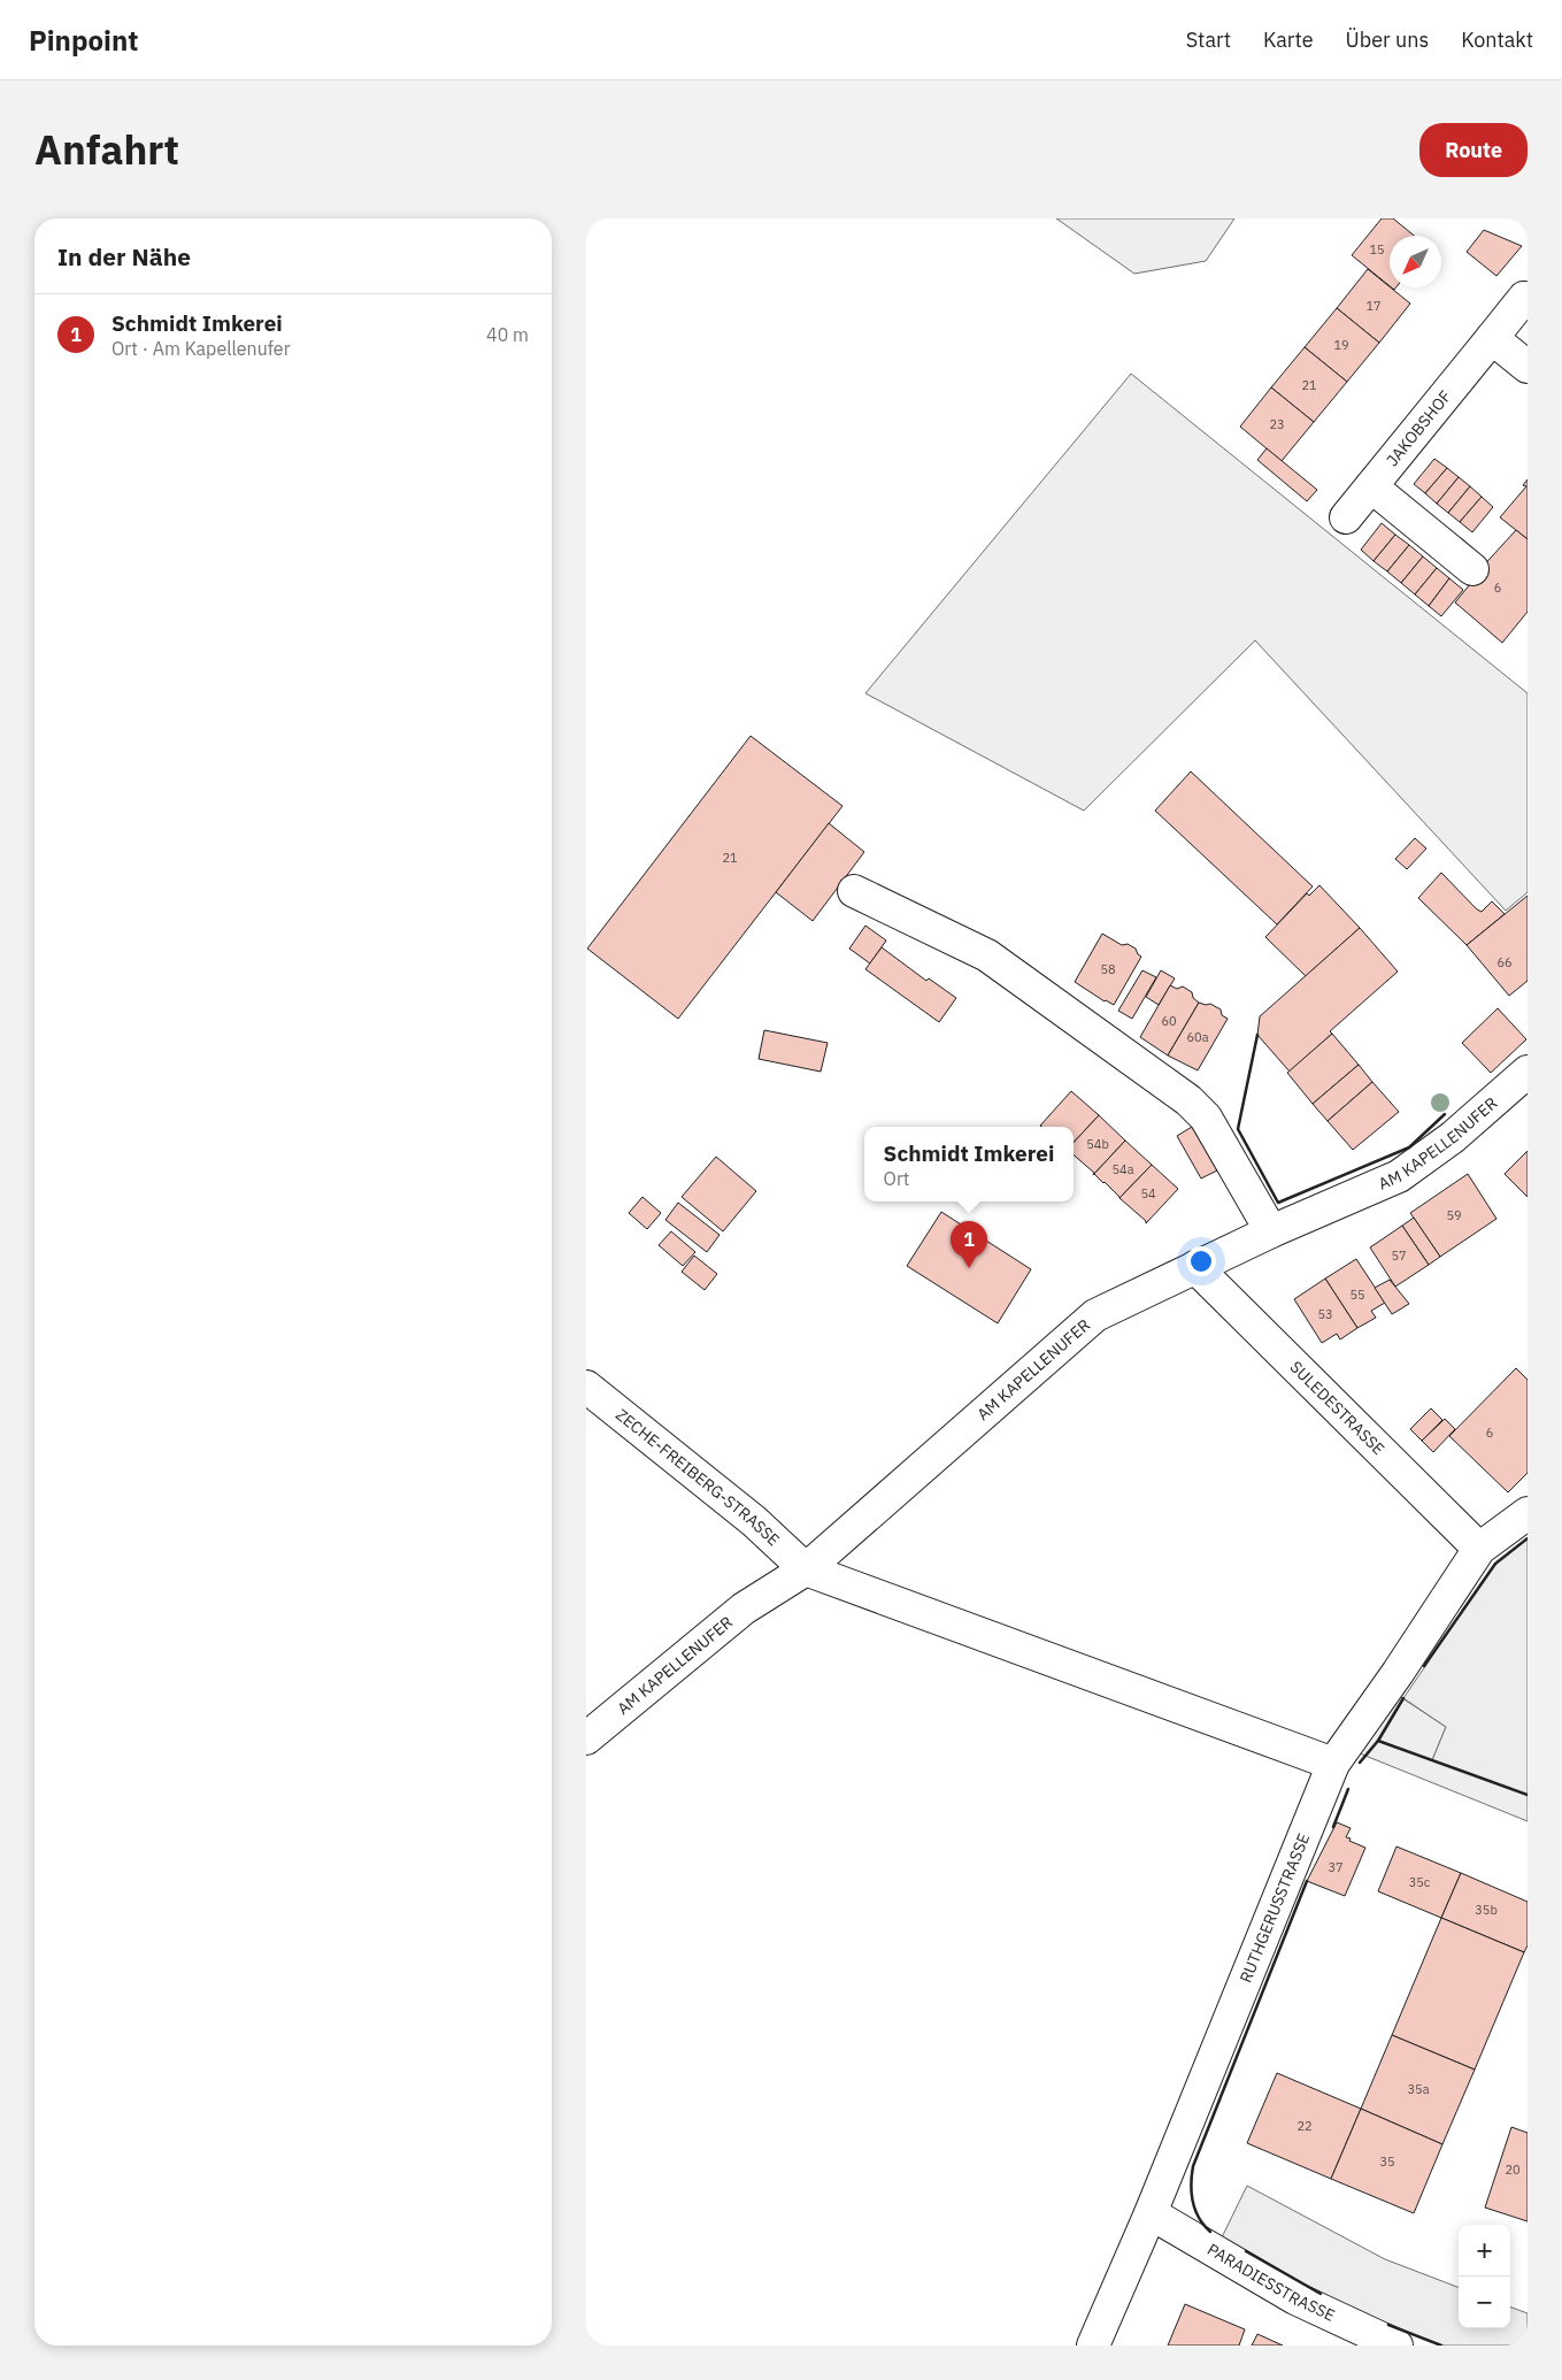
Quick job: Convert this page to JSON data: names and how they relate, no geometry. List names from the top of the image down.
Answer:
{
  "streets": {
    "street": [
      "JAKOBSHOF",
      "AM KAPELLENUFER",
      "SULEDESTRASSE",
      "ZECHE-FREIBERG-STRASSE",
      "RUTHGERUSSTRASSE",
      "PARADIESSTRASSE"
    ]
  },
  "crossings": [
    ["AM KAPELLENUFER", "SULEDESTRASSE"],
    ["AM KAPELLENUFER", "ZECHE-FREIBERG-STRASSE"],
    ["SULEDESTRASSE", "RUTHGERUSSTRASSE"],
    ["RUTHGERUSSTRASSE", "PARADIESSTRASSE"]
  ],
  "house_numbers": [
    "15",
    "17",
    "19",
    "21",
    "23",
    "6",
    "21",
    "66",
    "58",
    "60",
    "60a",
    "54b",
    "54a",
    "54",
    "59",
    "57",
    "55",
    "53",
    "6",
    "37",
    "35c",
    "35b",
    "35a",
    "22",
    "35",
    "20"
  ],
  "north": "bottom left",
  "page": {
    "header": "Pinpoint",
    "nav": [
      "Start",
      "Karte",
      "Über uns",
      "Kontakt"
    ],
    "title": "Anfahrt",
    "buttons": "Route",
    "heading": "In der Nähe",
    "list": [
      {
        "mark": "1",
        "name": "Schmidt Imkerei",
        "note": "Ort · Am Kapellenufer",
        "value": "40 m"
      }
    ],
    "popup": ["Schmidt Imkerei", "Ort"],
    "pins": "1",
    "map_buttons": ["+", "−"]
  }
}
